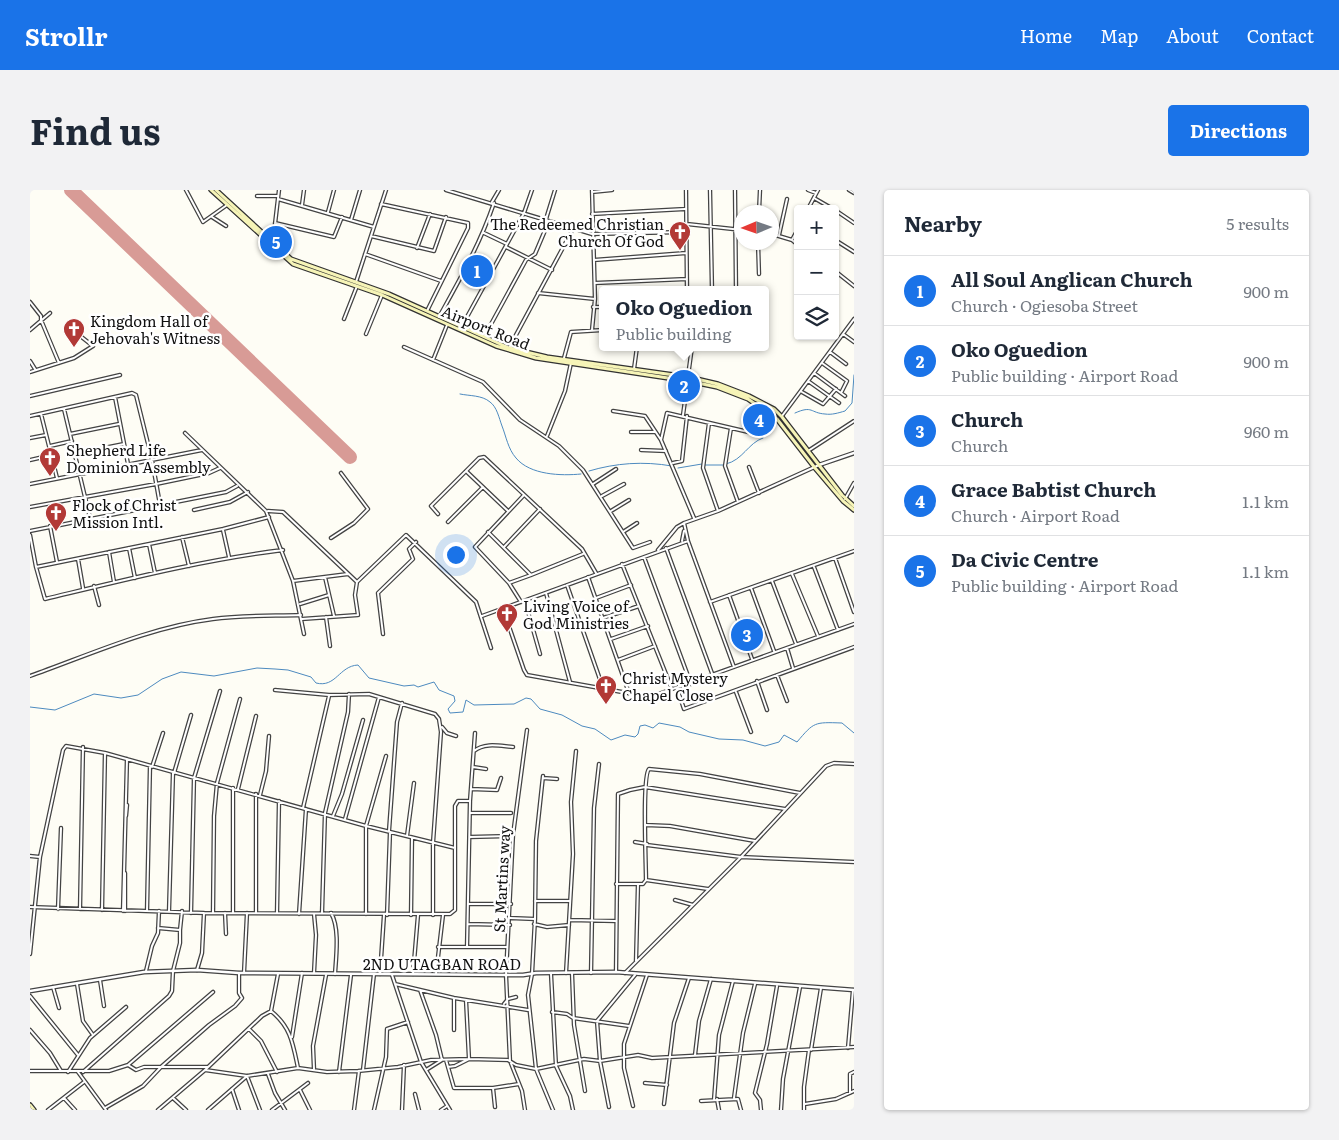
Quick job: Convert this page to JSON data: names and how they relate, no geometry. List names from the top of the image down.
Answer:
{
  "streets": {
    "main road": ["Airport Road"],
    "street": ["St Martins way", "2ND UTAGBAN ROAD"]
  },
  "crossings": [
    ["St Martins way", "2ND UTAGBAN ROAD"]
  ],
  "places": {
    "church": [
      "The Redeemed Christian Church Of God",
      "Kingdom Hall of Jehovah's Witness",
      "Shepherd Life Dominion Assembly",
      "Flock of Christ Mission Intl.",
      "Living Voice of God Ministries",
      "Christ Mystery Chapel Close"
    ]
  },
  "north": "left",
  "page": {
    "header": "Strollr",
    "nav": [
      "Home",
      "Map",
      "About",
      "Contact"
    ],
    "title": "Find us",
    "buttons": "Directions",
    "heading": ["Nearby", "5 results"],
    "map_buttons": ["+", "−"],
    "pins": [
      "5",
      "1",
      "2",
      "4",
      "3"
    ],
    "list": [
      {
        "mark": "1",
        "name": "All Soul Anglican Church",
        "note": "Church · Ogiesoba Street",
        "value": "900 m"
      },
      {
        "mark": "2",
        "name": "Oko Oguedion",
        "note": "Public building · Airport Road",
        "value": "900 m"
      },
      {
        "mark": "3",
        "name": "Church",
        "note": "Church",
        "value": "960 m"
      },
      {
        "mark": "4",
        "name": "Grace Babtist Church",
        "note": "Church · Airport Road",
        "value": "1.1 km"
      },
      {
        "mark": "5",
        "name": "Da Civic Centre",
        "note": "Public building · Airport Road",
        "value": "1.1 km"
      }
    ],
    "popup": ["Oko Oguedion", "Public building"]
  }
}
